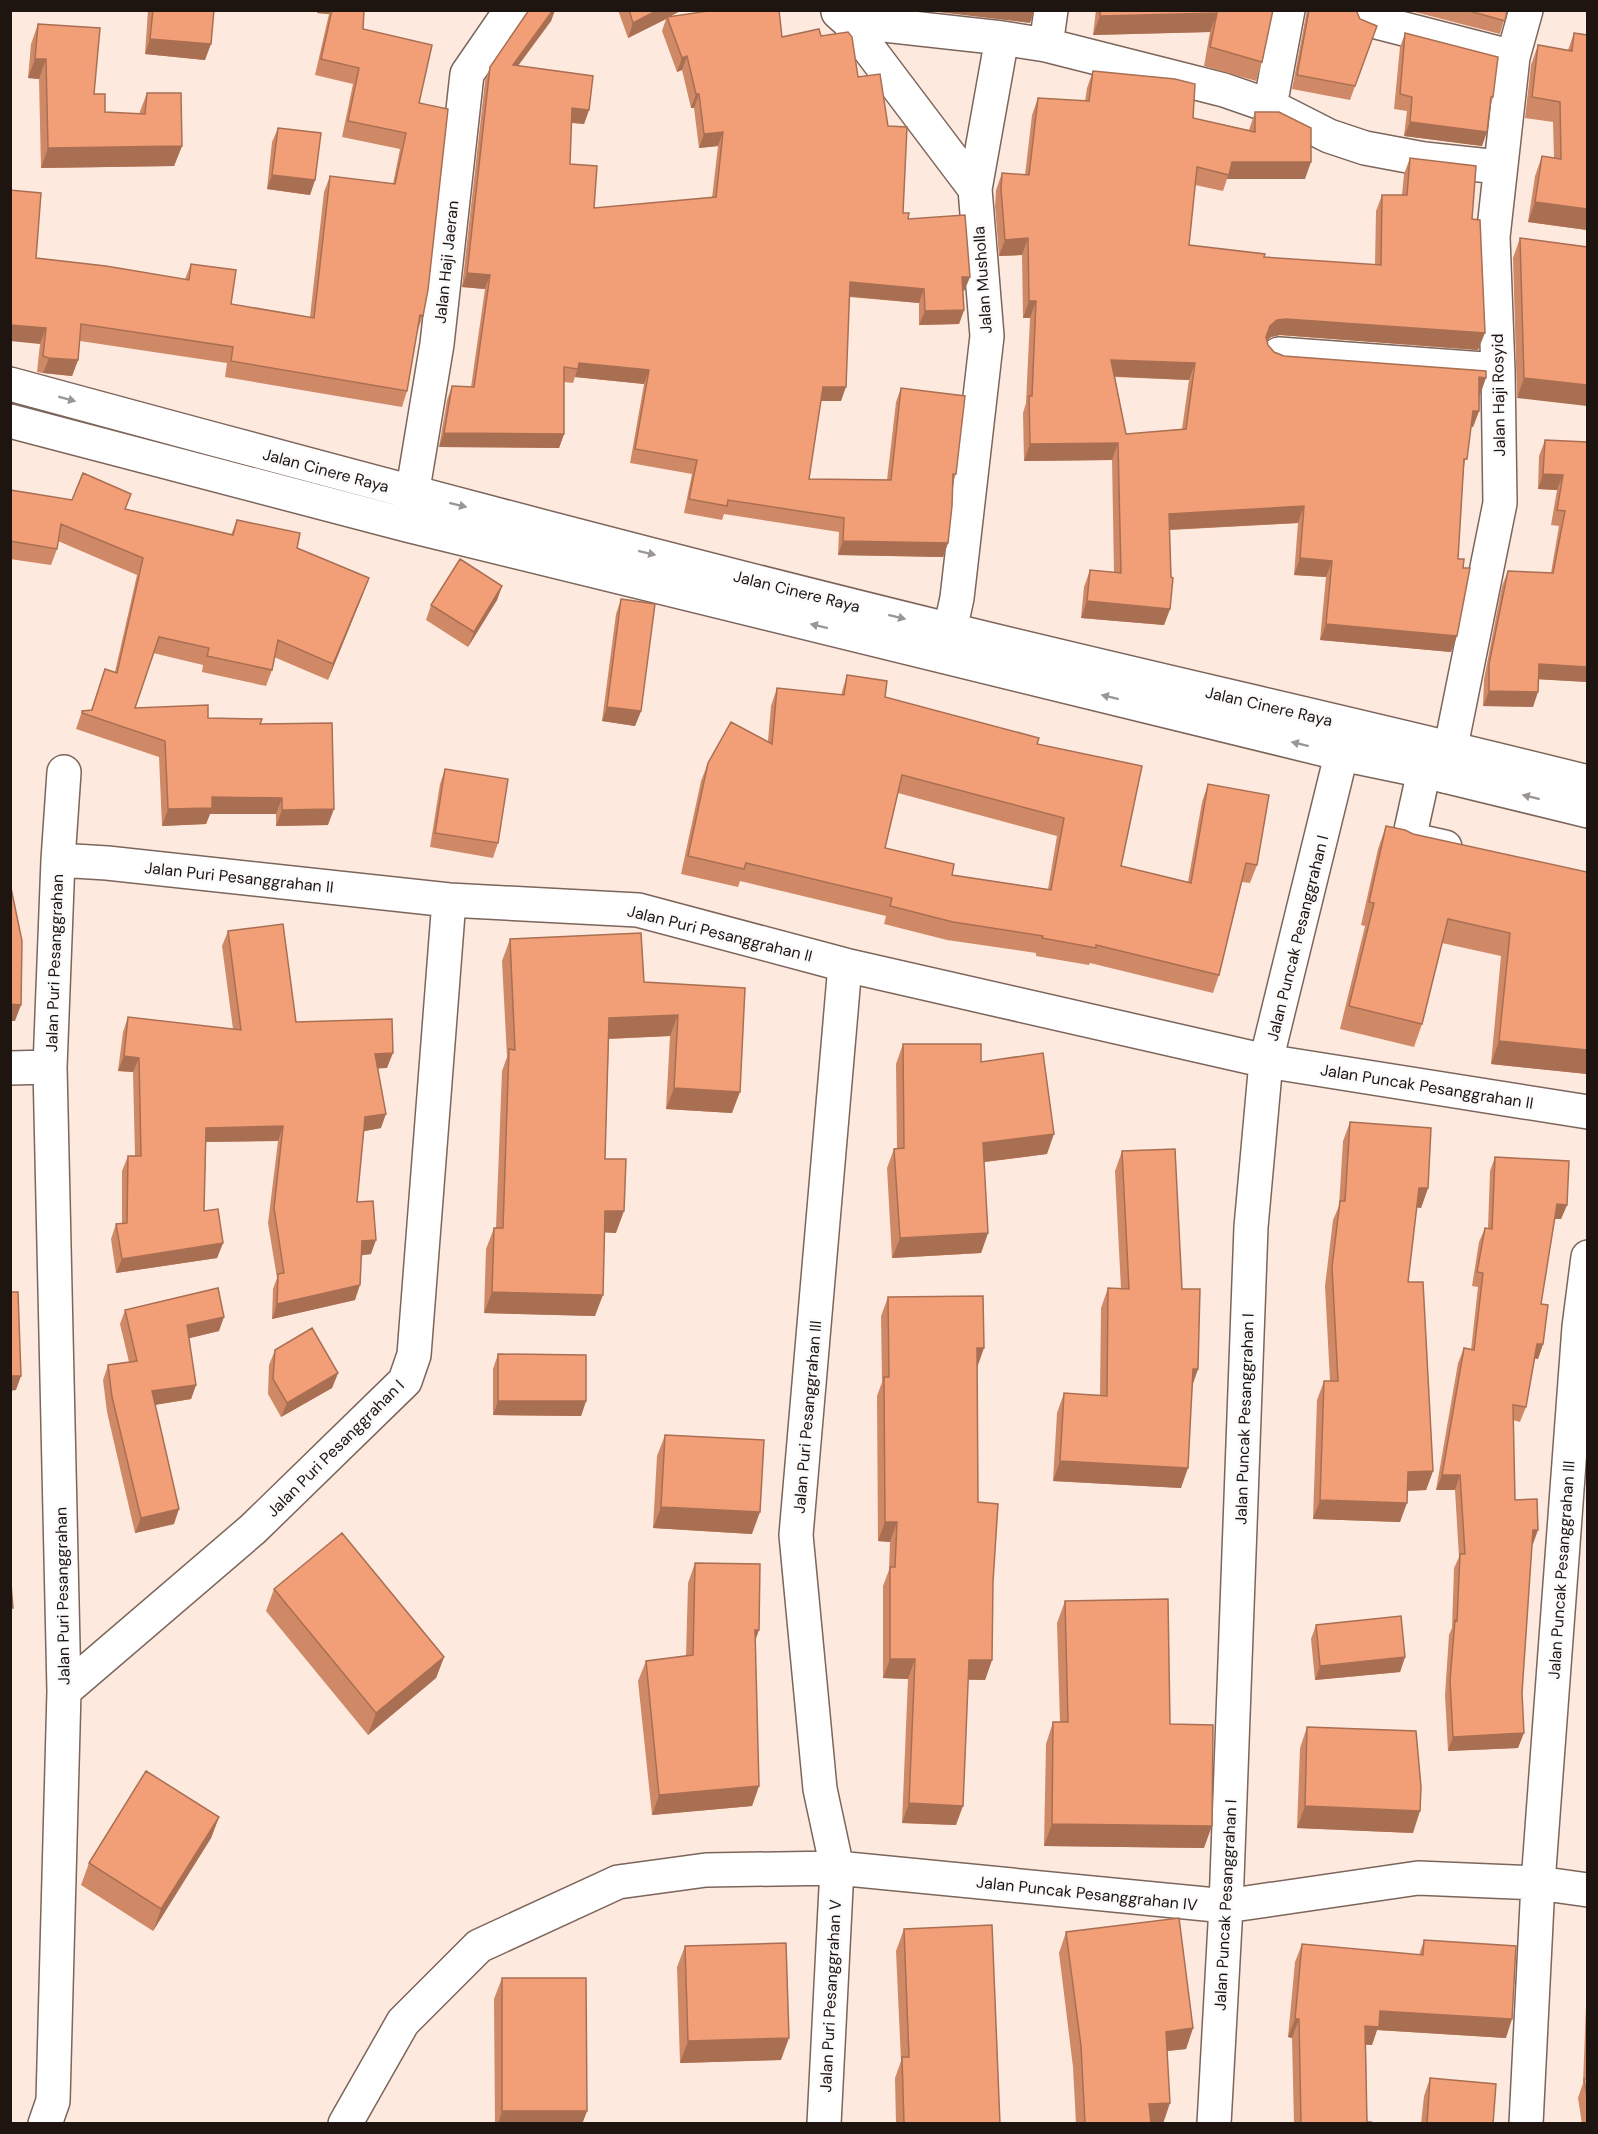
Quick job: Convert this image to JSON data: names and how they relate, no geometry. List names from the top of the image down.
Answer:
{
  "streets": {
    "street": [
      "Jalan Haji Jaeran",
      "Jalan Musholla",
      "Jalan Haji Rosyid",
      "Jalan Cinere Raya",
      "Jalan Puri Pesanggrahan II",
      "Jalan Puncak Pesanggrahan I",
      "Jalan Puri Pesanggrahan",
      "Jalan Puncak Pesanggrahan II",
      "Jalan Puri Pesanggrahan III",
      "Jalan Puri Pesanggrahan I",
      "Jalan Puncak Pesanggrahan III",
      "Jalan Puncak Pesanggrahan IV",
      "Jalan Puri Pesanggrahan V"
    ]
  },
  "crossings": [
    ["Jalan Haji Jaeran", "Jalan Cinere Raya"],
    ["Jalan Musholla", "Jalan Cinere Raya"],
    ["Jalan Haji Rosyid", "Jalan Cinere Raya"],
    ["Jalan Cinere Raya", "Jalan Puncak Pesanggrahan I"],
    ["Jalan Puri Pesanggrahan II", "Jalan Puncak Pesanggrahan I"],
    ["Jalan Puri Pesanggrahan II", "Jalan Puri Pesanggrahan"],
    ["Jalan Puri Pesanggrahan II", "Jalan Puncak Pesanggrahan II"],
    ["Jalan Puri Pesanggrahan II", "Jalan Puri Pesanggrahan III"],
    ["Jalan Puri Pesanggrahan II", "Jalan Puri Pesanggrahan I"],
    ["Jalan Puncak Pesanggrahan I", "Jalan Puncak Pesanggrahan II"],
    ["Jalan Puncak Pesanggrahan I", "Jalan Puncak Pesanggrahan IV"],
    ["Jalan Puri Pesanggrahan", "Jalan Puri Pesanggrahan I"],
    ["Jalan Puri Pesanggrahan III", "Jalan Puncak Pesanggrahan IV"],
    ["Jalan Puri Pesanggrahan III", "Jalan Puri Pesanggrahan V"],
    ["Jalan Puncak Pesanggrahan III", "Jalan Puncak Pesanggrahan IV"],
    ["Jalan Puncak Pesanggrahan IV", "Jalan Puri Pesanggrahan V"]
  ]
}
